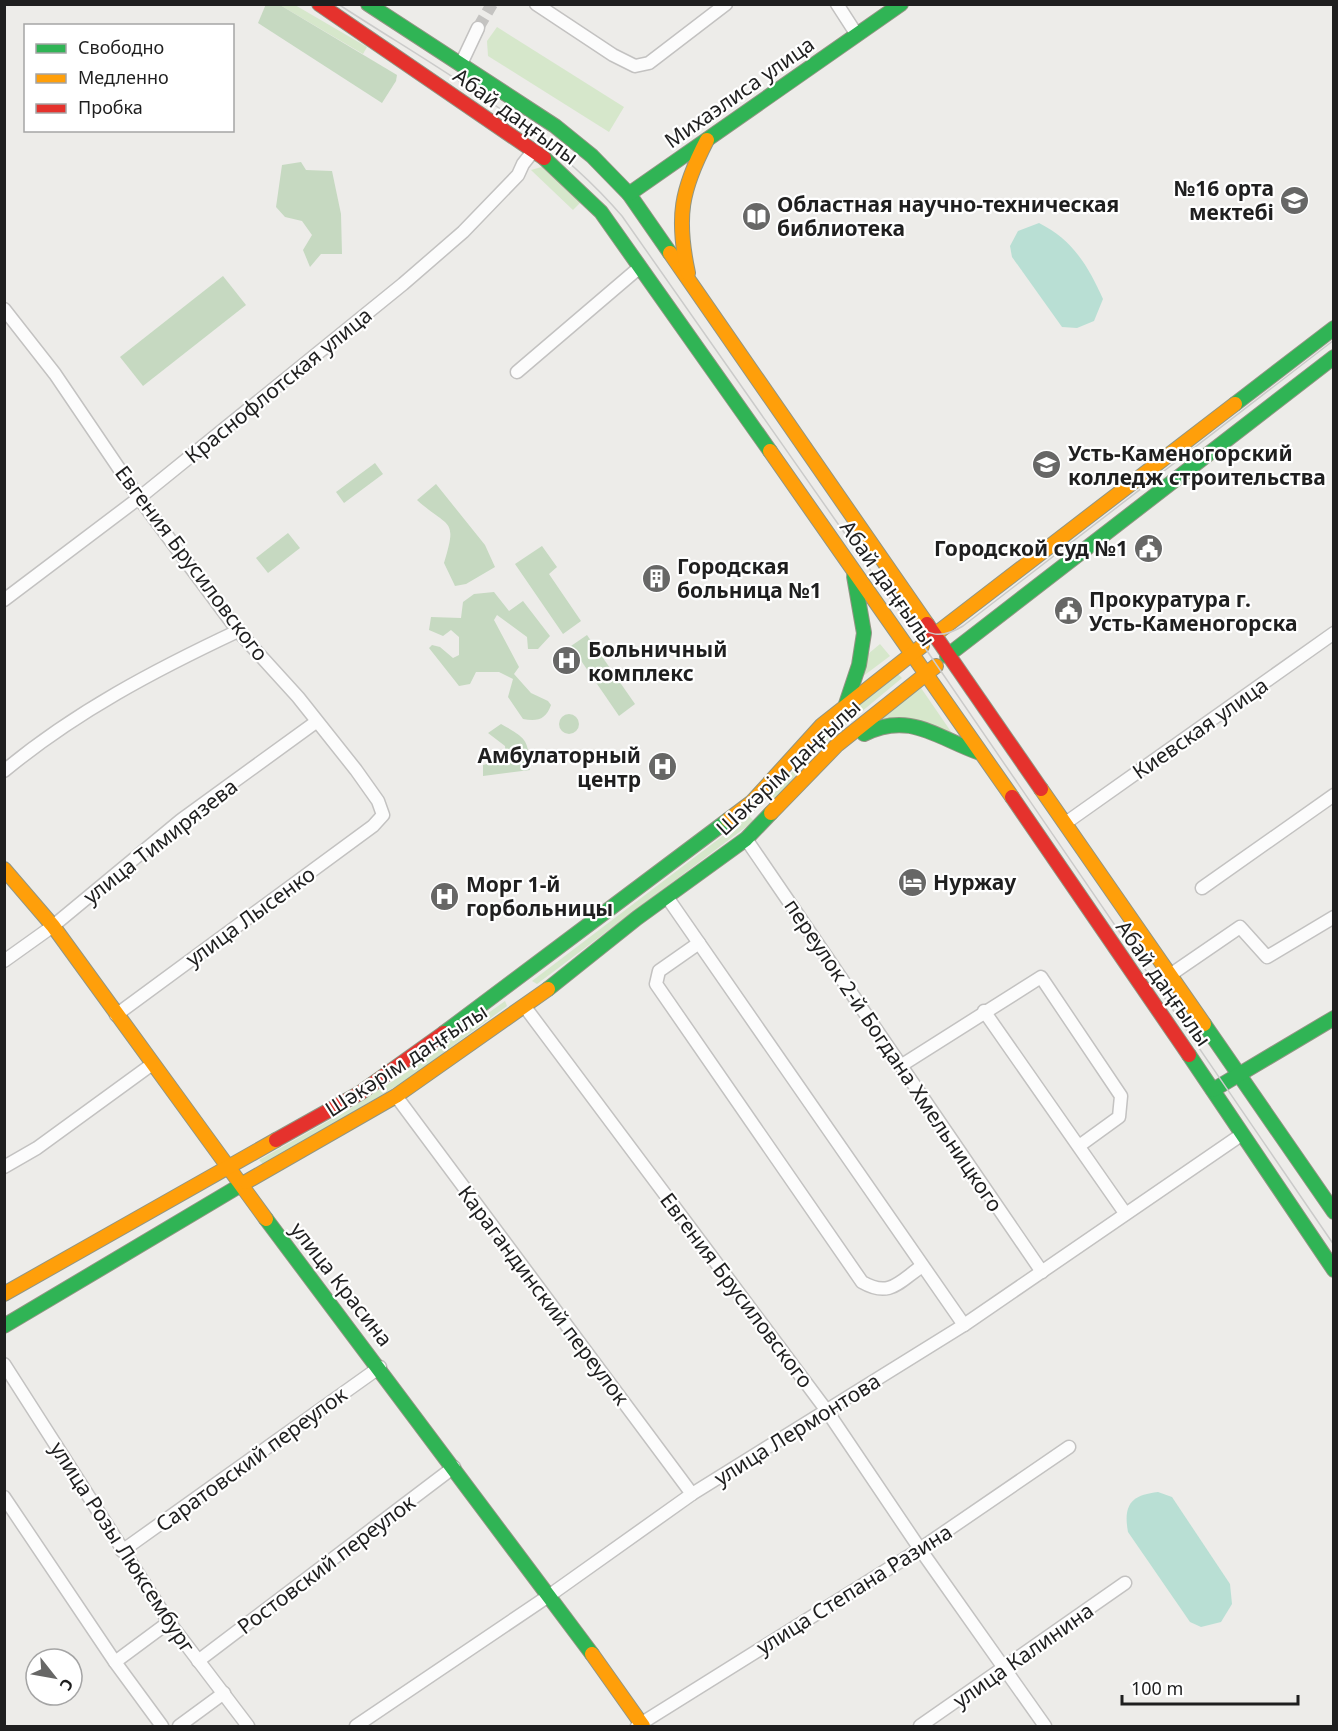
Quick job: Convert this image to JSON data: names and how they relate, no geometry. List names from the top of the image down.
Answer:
{
  "streets": {
    "main road": [
      "Михаэлиса улица",
      "Абай даңғылы",
      "Шәкәрім даңғылы",
      "улица Красина"
    ],
    "street": [
      "Краснофлотская улица",
      "Евгения Брусиловского",
      "Киевская улица",
      "улица Тимирязева",
      "улица Лысенко",
      "переулок 2-й Богдана Хмельницкого",
      "Карагандинский переулок",
      "улица Лермонтова",
      "Саратовский переулок",
      "улица Розы Люксембург",
      "Ростовский переулок",
      "улица Степана Разина",
      "улица Калинина"
    ]
  },
  "crossings": [
    ["Михаэлиса улица", "Абай даңғылы"],
    ["Абай даңғылы", "Краснофлотская улица"],
    ["Абай даңғылы", "Киевская улица"],
    ["Абай даңғылы", "Шәкәрім даңғылы"],
    ["Абай даңғылы", "улица Лермонтова"],
    ["Краснофлотская улица", "Евгения Брусиловского"],
    ["Евгения Брусиловского", "Шәкәрім даңғылы"],
    ["Евгения Брусиловского", "улица Тимирязева"],
    ["Евгения Брусиловского", "улица Лысенко"],
    ["Евгения Брусиловского", "улица Лермонтова"],
    ["Евгения Брусиловского", "улица Степана Разина"],
    ["Евгения Брусиловского", "улица Калинина"],
    ["Шәкәрім даңғылы", "переулок 2-й Богдана Хмельницкого"],
    ["Шәкәрім даңғылы", "улица Красина"],
    ["Шәкәрім даңғылы", "Карагандинский переулок"],
    ["улица Тимирязева", "улица Красина"],
    ["улица Лысенко", "улица Красина"],
    ["переулок 2-й Богдана Хмельницкого", "улица Лермонтова"],
    ["улица Красина", "улица Лермонтова"],
    ["улица Красина", "Саратовский переулок"],
    ["улица Красина", "Ростовский переулок"],
    ["улица Красина", "улица Степана Разина"],
    ["Карагандинский переулок", "улица Лермонтова"],
    ["Саратовский переулок", "улица Розы Люксембург"],
    ["улица Розы Люксембург", "Ростовский переулок"]
  ],
  "places": {
    "school or university": ["№16 орта мектебі", "Усть-Каменогорский колледж строительства"],
    "library": ["Областная научно-техническая библиотека"],
    "public building": ["Городской суд №1", "Прокуратура г. Усть-Каменогорска"],
    "building": ["Городская больница №1"],
    "hospital": ["Больничный комплекс", "Амбулаторный центр", "Морг 1-й горбольницы"],
    "hotel": ["Нуржау"]
  },
  "legend": ["Свободно", "Медленно", "Пробка"],
  "scale_bar": "100 m",
  "north": "bottom right"
}
